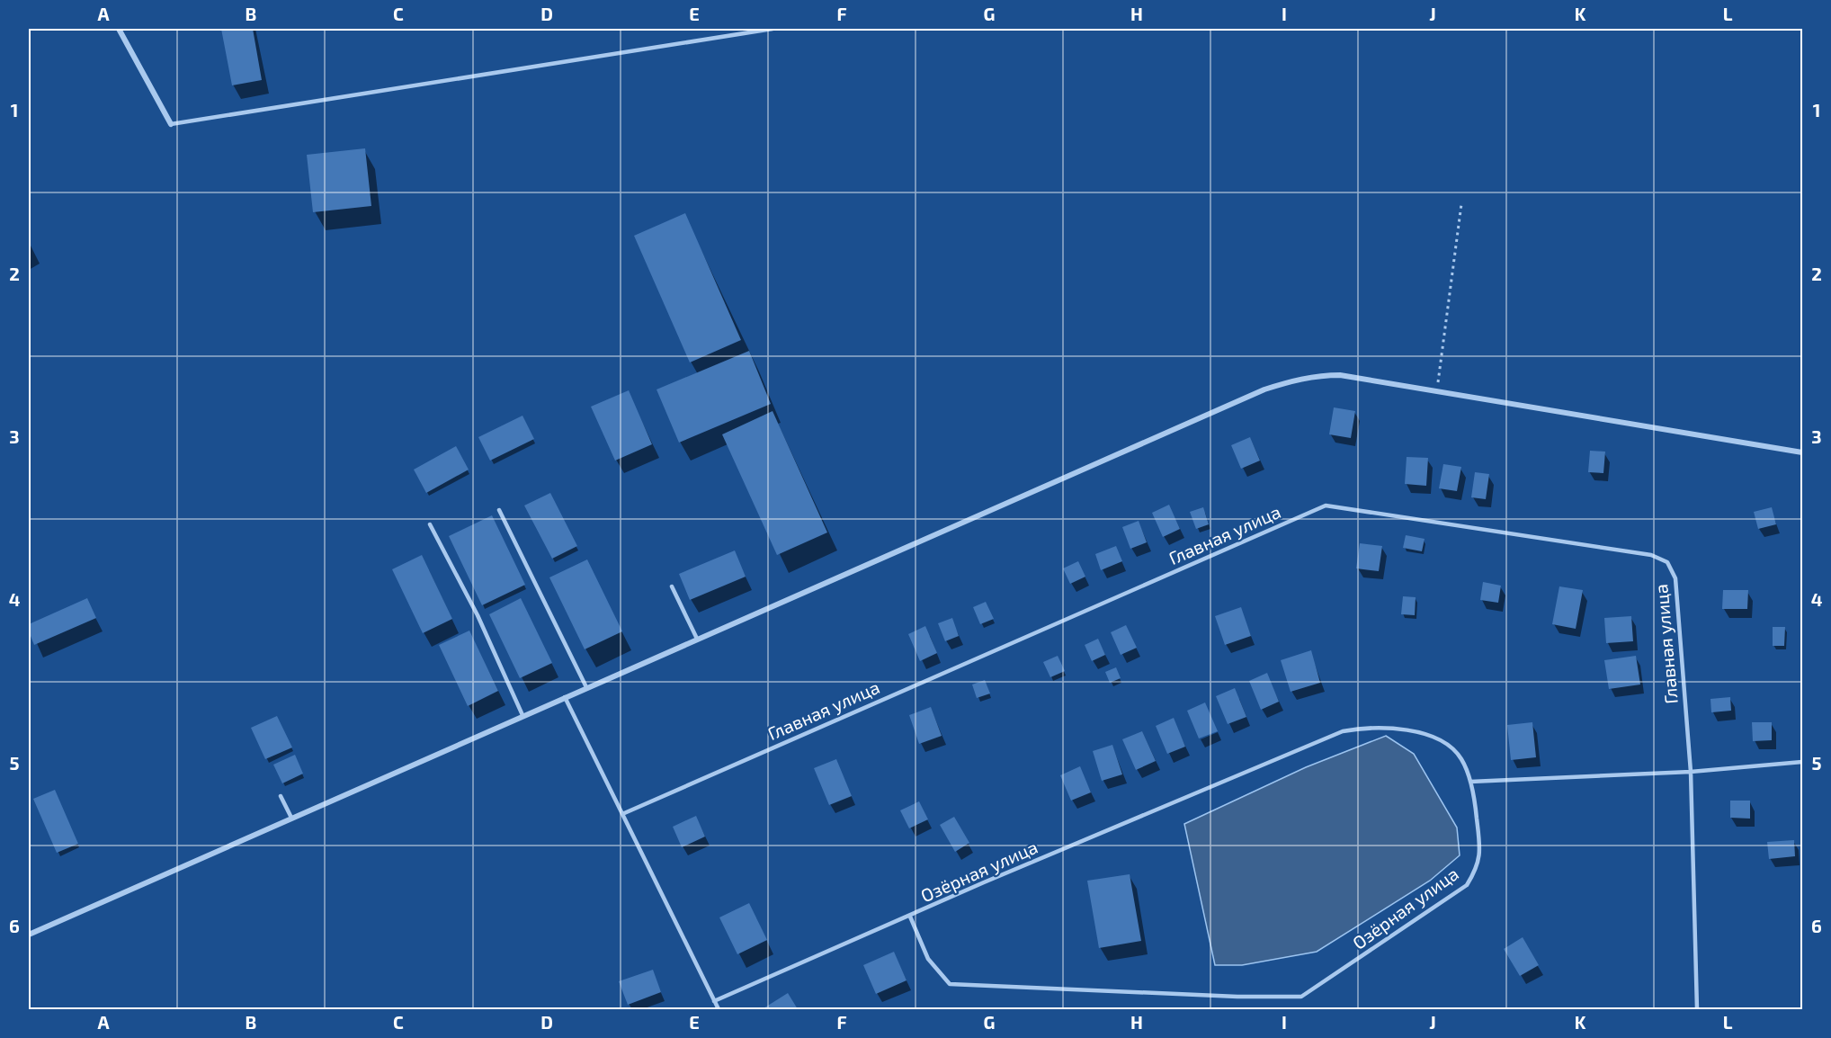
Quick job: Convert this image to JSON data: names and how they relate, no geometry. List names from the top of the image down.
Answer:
{
  "streets": {
    "lane": ["Главная улица", "Озёрная улица"]
  },
  "grid": {
    "columns": [
      "A",
      "B",
      "C",
      "D",
      "E",
      "F",
      "G",
      "H",
      "I",
      "J",
      "K",
      "L"
    ],
    "rows": [
      "1",
      "2",
      "3",
      "4",
      "5",
      "6"
    ]
  }
}
